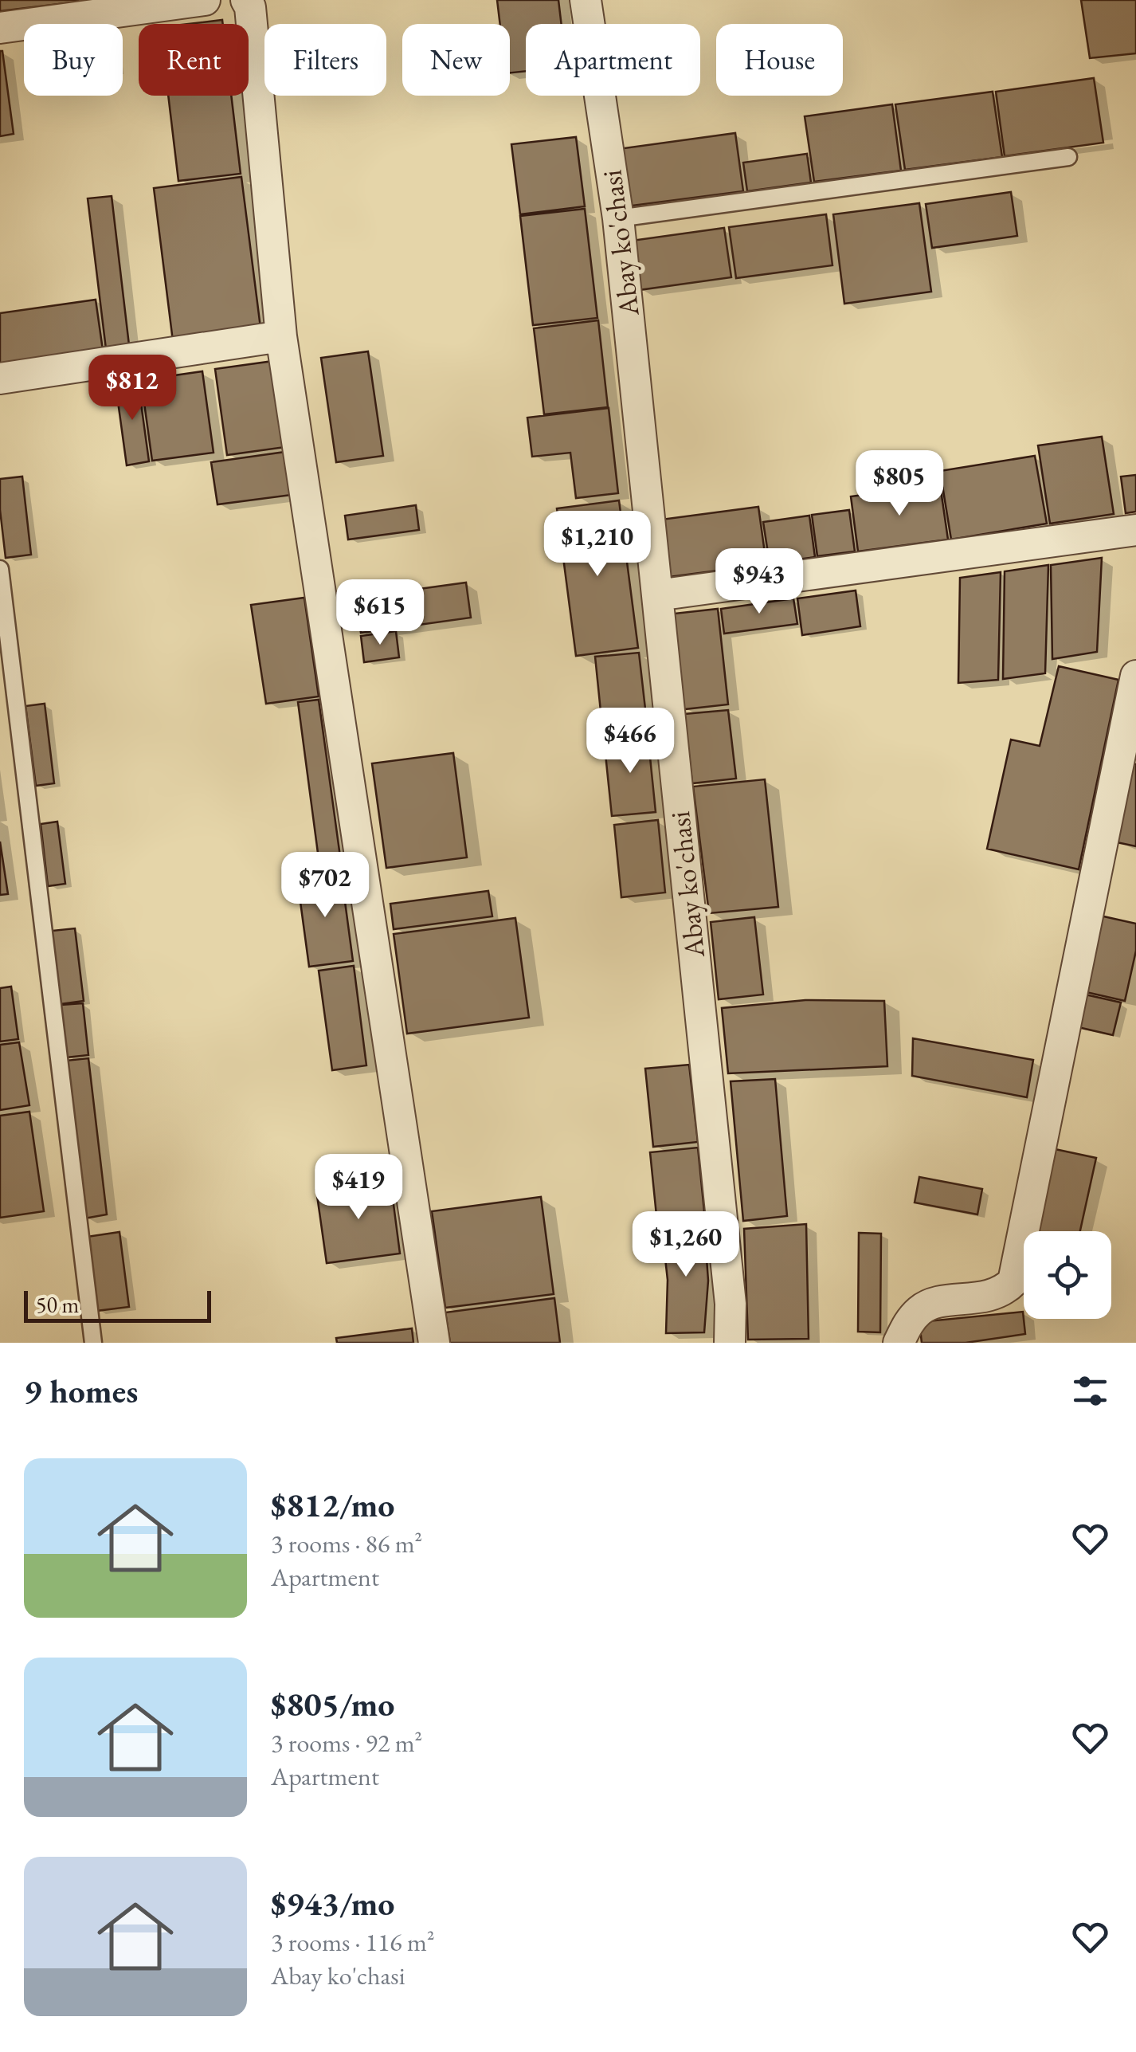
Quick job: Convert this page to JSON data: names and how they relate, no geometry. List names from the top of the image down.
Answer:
{
  "streets": {
    "street": ["Abay ko'chasi"]
  },
  "scale_bar": "50 m",
  "page": {
    "chip": [
      "Buy",
      "Rent",
      "Filters",
      "New",
      "Apartment",
      "House"
    ],
    "price": [
      "$812",
      "$805",
      "$1,210",
      "$943",
      "$615",
      "$466",
      "$702",
      "$419",
      "$1,260"
    ],
    "scale": "50 m",
    "heading": "9 homes",
    "list": [
      {
        "name": "$812/mo",
        "note": "3 rooms · 86 m² · Apartment"
      },
      {
        "name": "$805/mo",
        "note": "3 rooms · 92 m² · Apartment"
      },
      {
        "name": "$943/mo",
        "note": "3 rooms · 116 m² · Abay ko'chasi"
      }
    ]
  }
}
